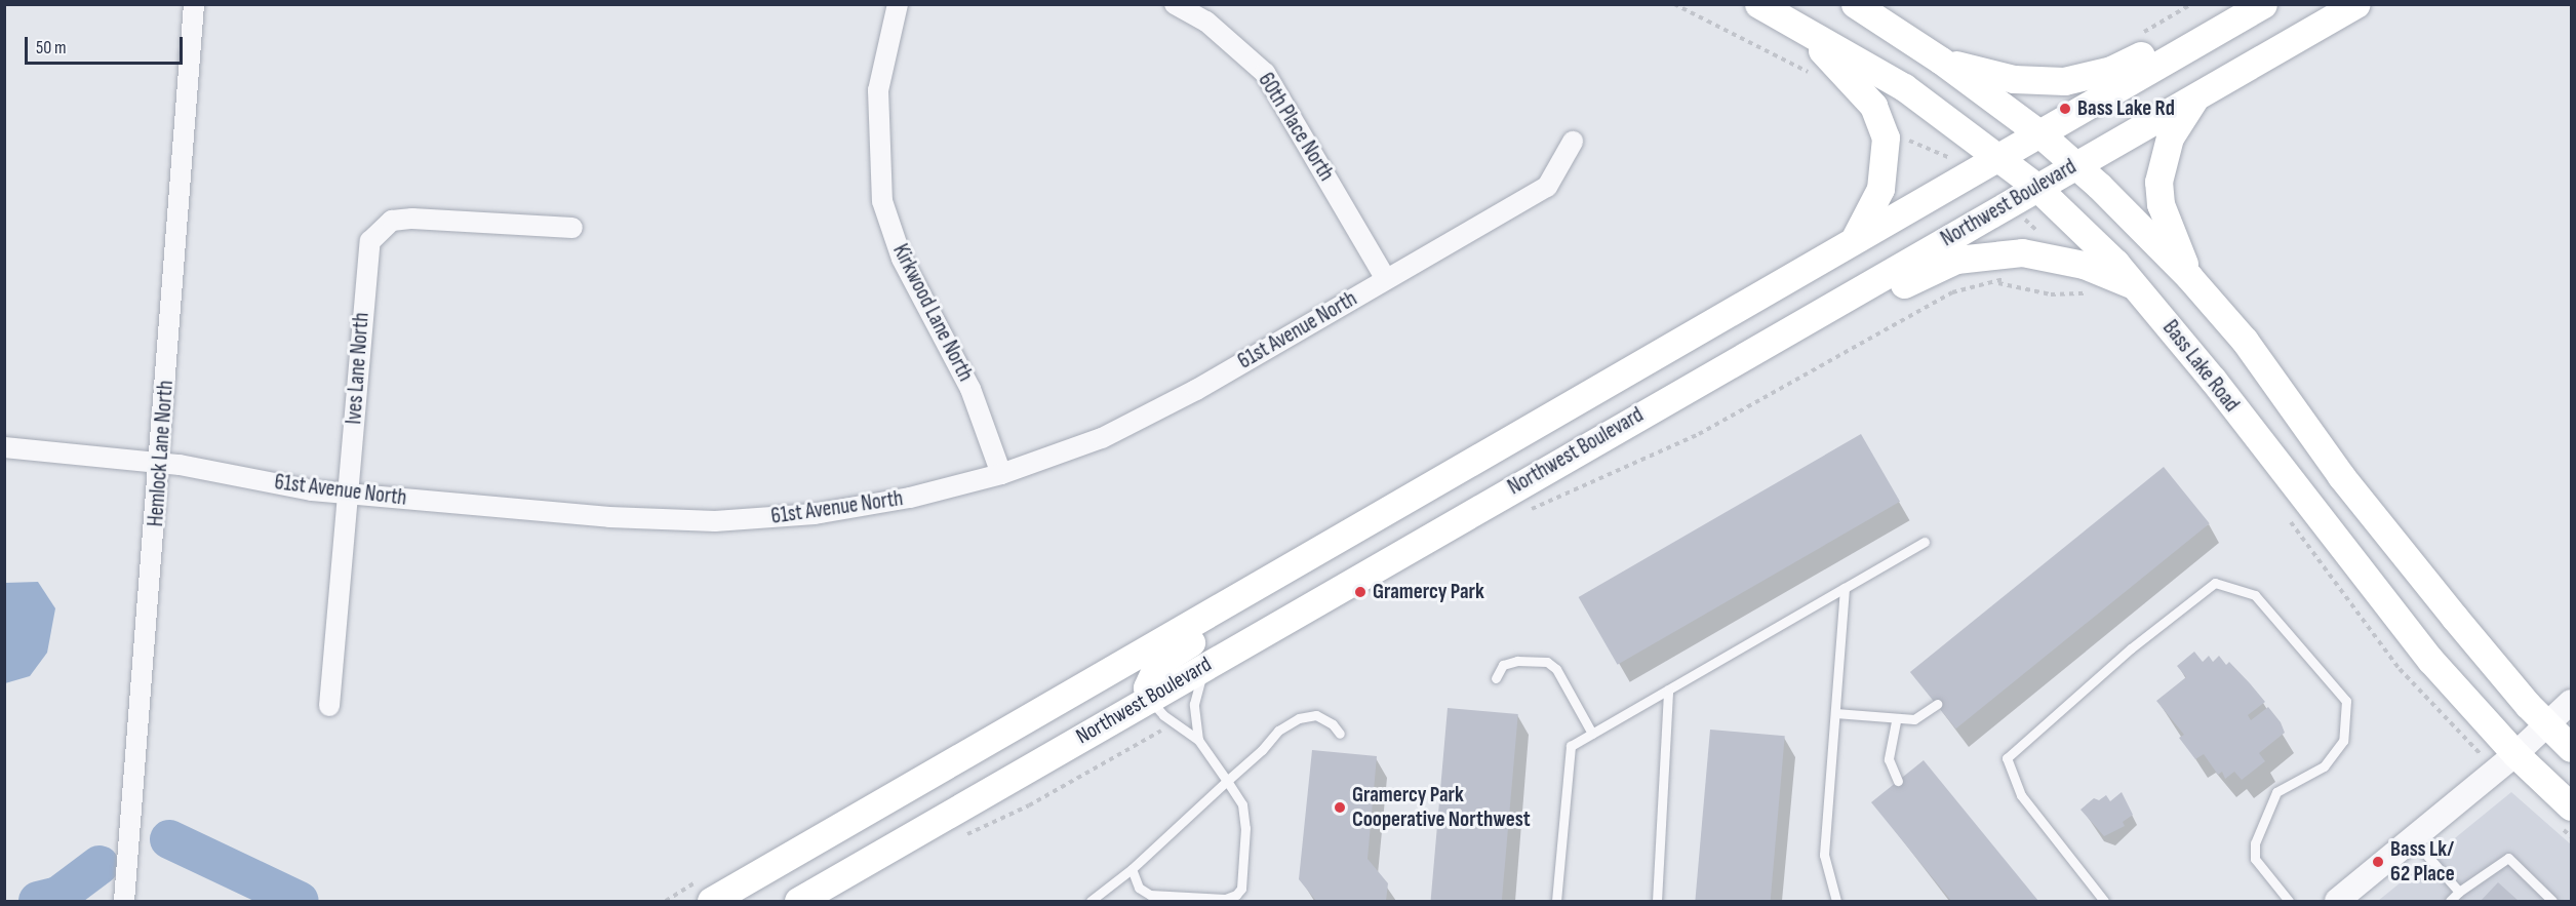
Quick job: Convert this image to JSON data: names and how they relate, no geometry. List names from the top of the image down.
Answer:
{
  "streets": {
    "main road": ["Northwest Boulevard", "Bass Lake Road"],
    "street": [
      "60th Place North",
      "Kirkwood Lane North",
      "61st Avenue North",
      "Ives Lane North",
      "Hemlock Lane North"
    ]
  },
  "crossings": [
    ["60th Place North", "61st Avenue North"],
    ["Northwest Boulevard", "Bass Lake Road"],
    ["Kirkwood Lane North", "61st Avenue North"],
    ["61st Avenue North", "Ives Lane North"],
    ["61st Avenue North", "Hemlock Lane North"]
  ],
  "places": [
    "Bass Lake Rd",
    "Gramercy Park",
    "Gramercy Park Cooperative Northwest",
    "Bass Lk/ 62 Place"
  ],
  "scale_bar": "50 m"
}
